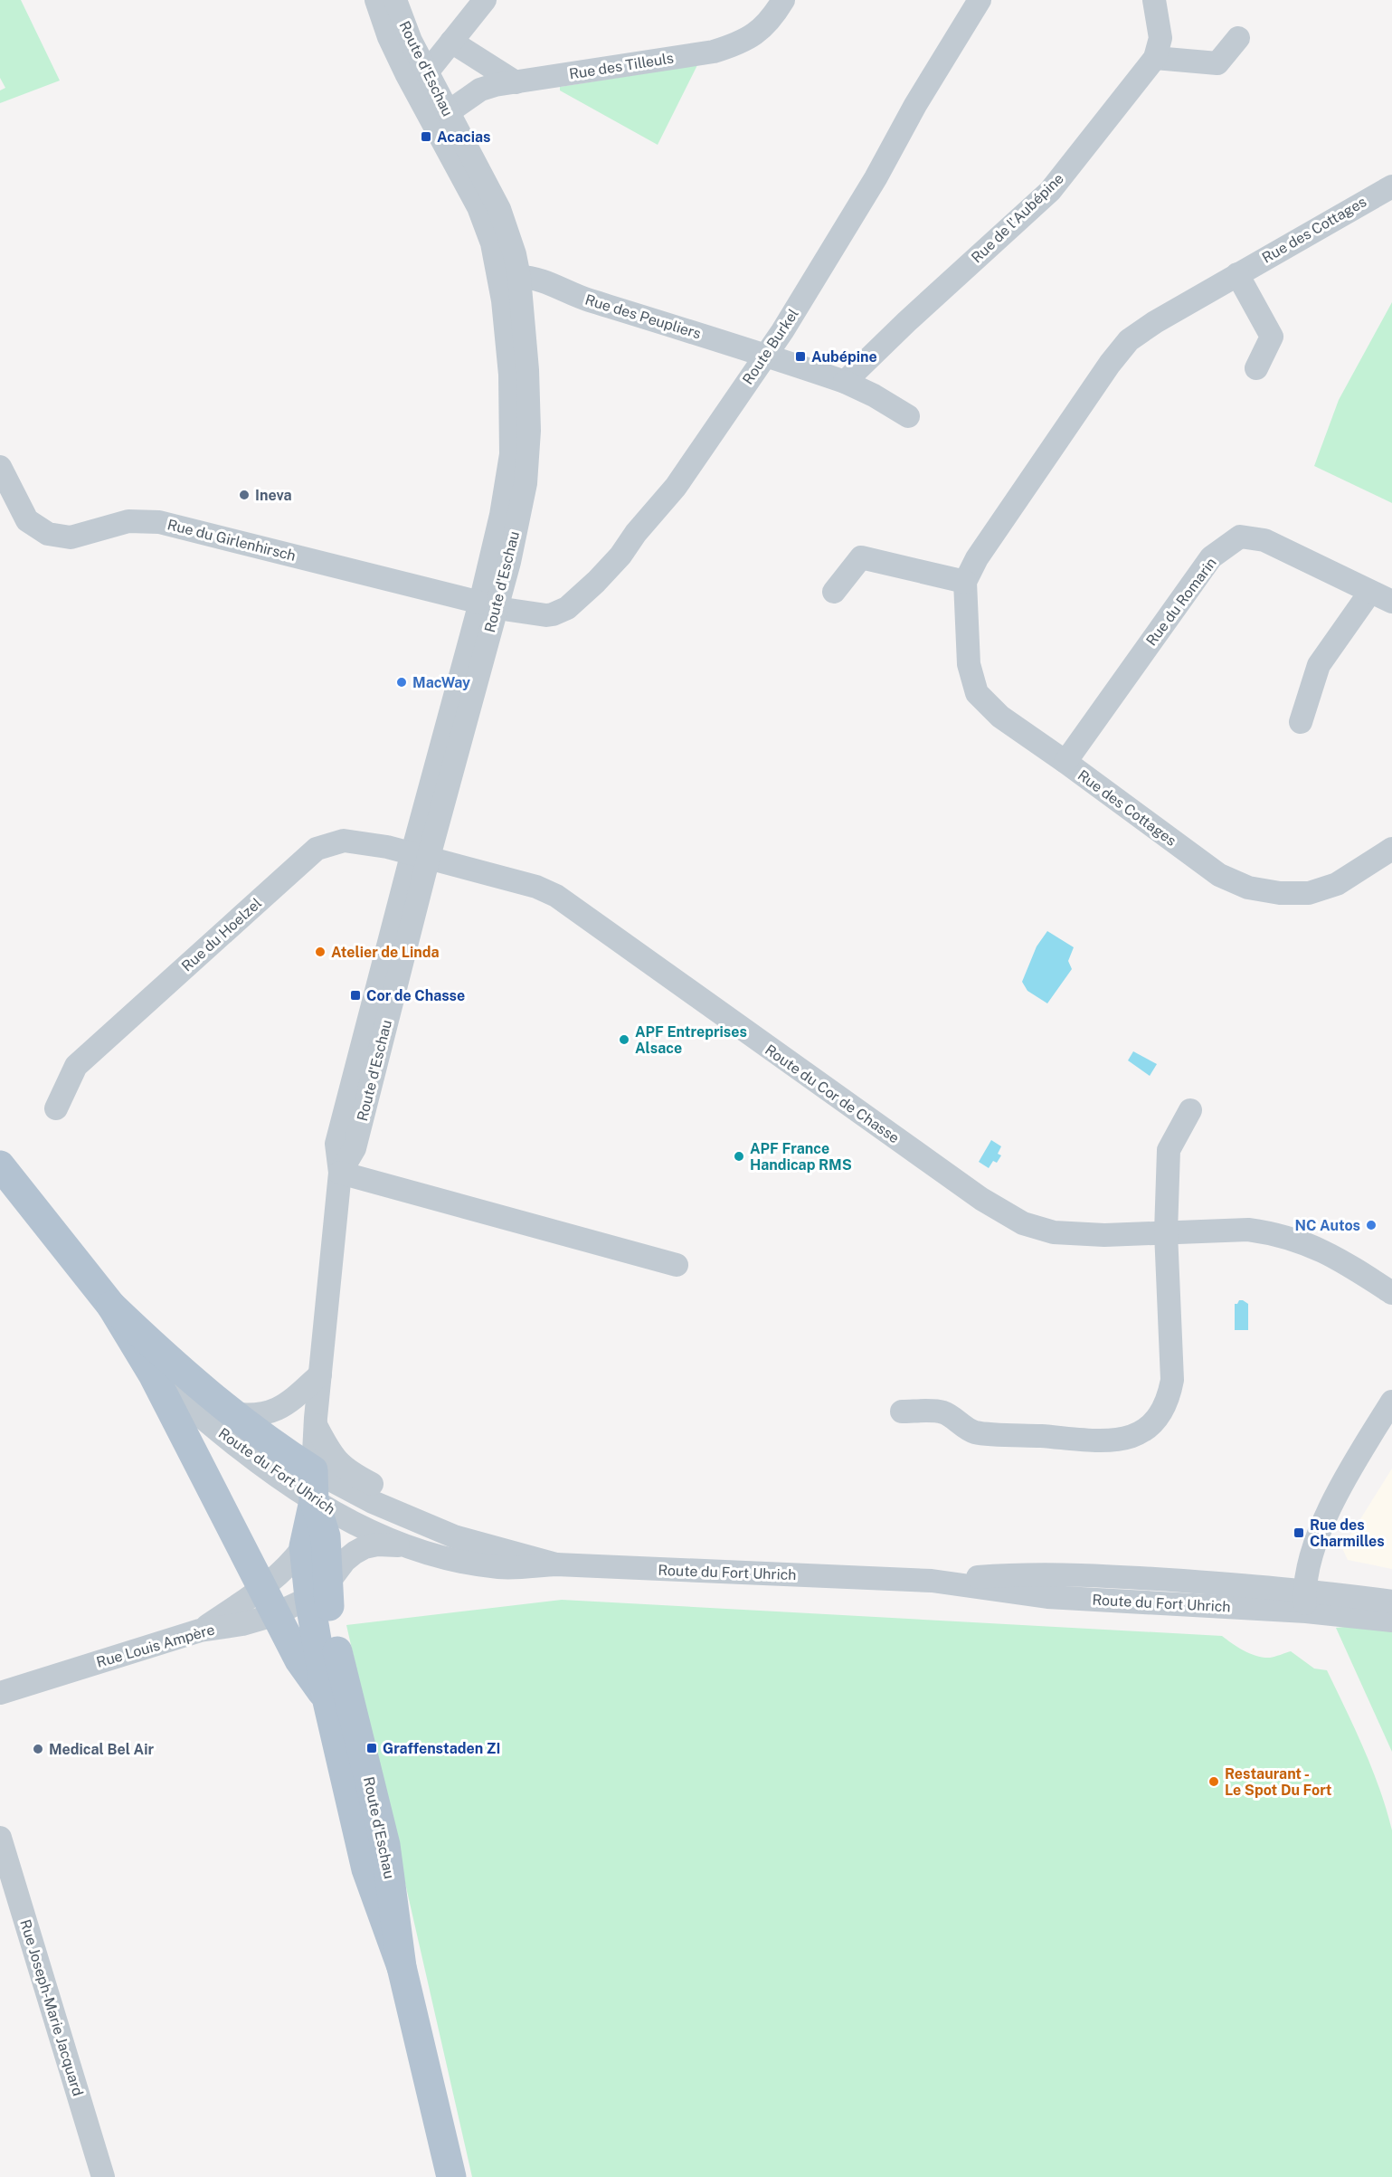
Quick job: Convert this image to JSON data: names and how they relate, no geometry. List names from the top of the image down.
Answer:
{
  "streets": {
    "main road": ["Route d'Eschau", "Route du Fort Uhrich"],
    "street": [
      "Rue des Tilleuls",
      "Rue de l'Aubépine",
      "Rue des Cottages",
      "Rue des Peupliers",
      "Route Burkel",
      "Rue du Girlenhirsch",
      "Rue du Romarin",
      "Rue du Hoelzel",
      "Route du Cor de Chasse",
      "Rue Louis Ampère",
      "Rue Joseph-Marie Jacquard"
    ]
  },
  "crossings": [
    ["Rue des Tilleuls", "Route d'Eschau"],
    ["Route d'Eschau", "Rue des Peupliers"],
    ["Route d'Eschau", "Route Burkel"],
    ["Route d'Eschau", "Rue du Girlenhirsch"],
    ["Route d'Eschau", "Rue du Hoelzel"],
    ["Route d'Eschau", "Route du Cor de Chasse"],
    ["Route d'Eschau", "Route du Fort Uhrich"],
    ["Route d'Eschau", "Rue Louis Ampère"],
    ["Rue des Cottages", "Rue du Romarin"],
    ["Rue des Peupliers", "Route Burkel"],
    ["Route Burkel", "Rue du Girlenhirsch"],
    ["Rue du Hoelzel", "Route du Cor de Chasse"]
  ],
  "places": {
    "transit": [
      "Acacias",
      "Aubépine",
      "Cor de Chasse",
      "Rue des Charmilles",
      "Graffenstaden ZI"
    ],
    "other": [
      "Ineva",
      "MacWay",
      "Atelier de Linda",
      "APF Entreprises Alsace",
      "APF France Handicap RMS",
      "NC Autos",
      "Medical Bel Air",
      "Restaurant - Le Spot Du Fort"
    ]
  }
}
